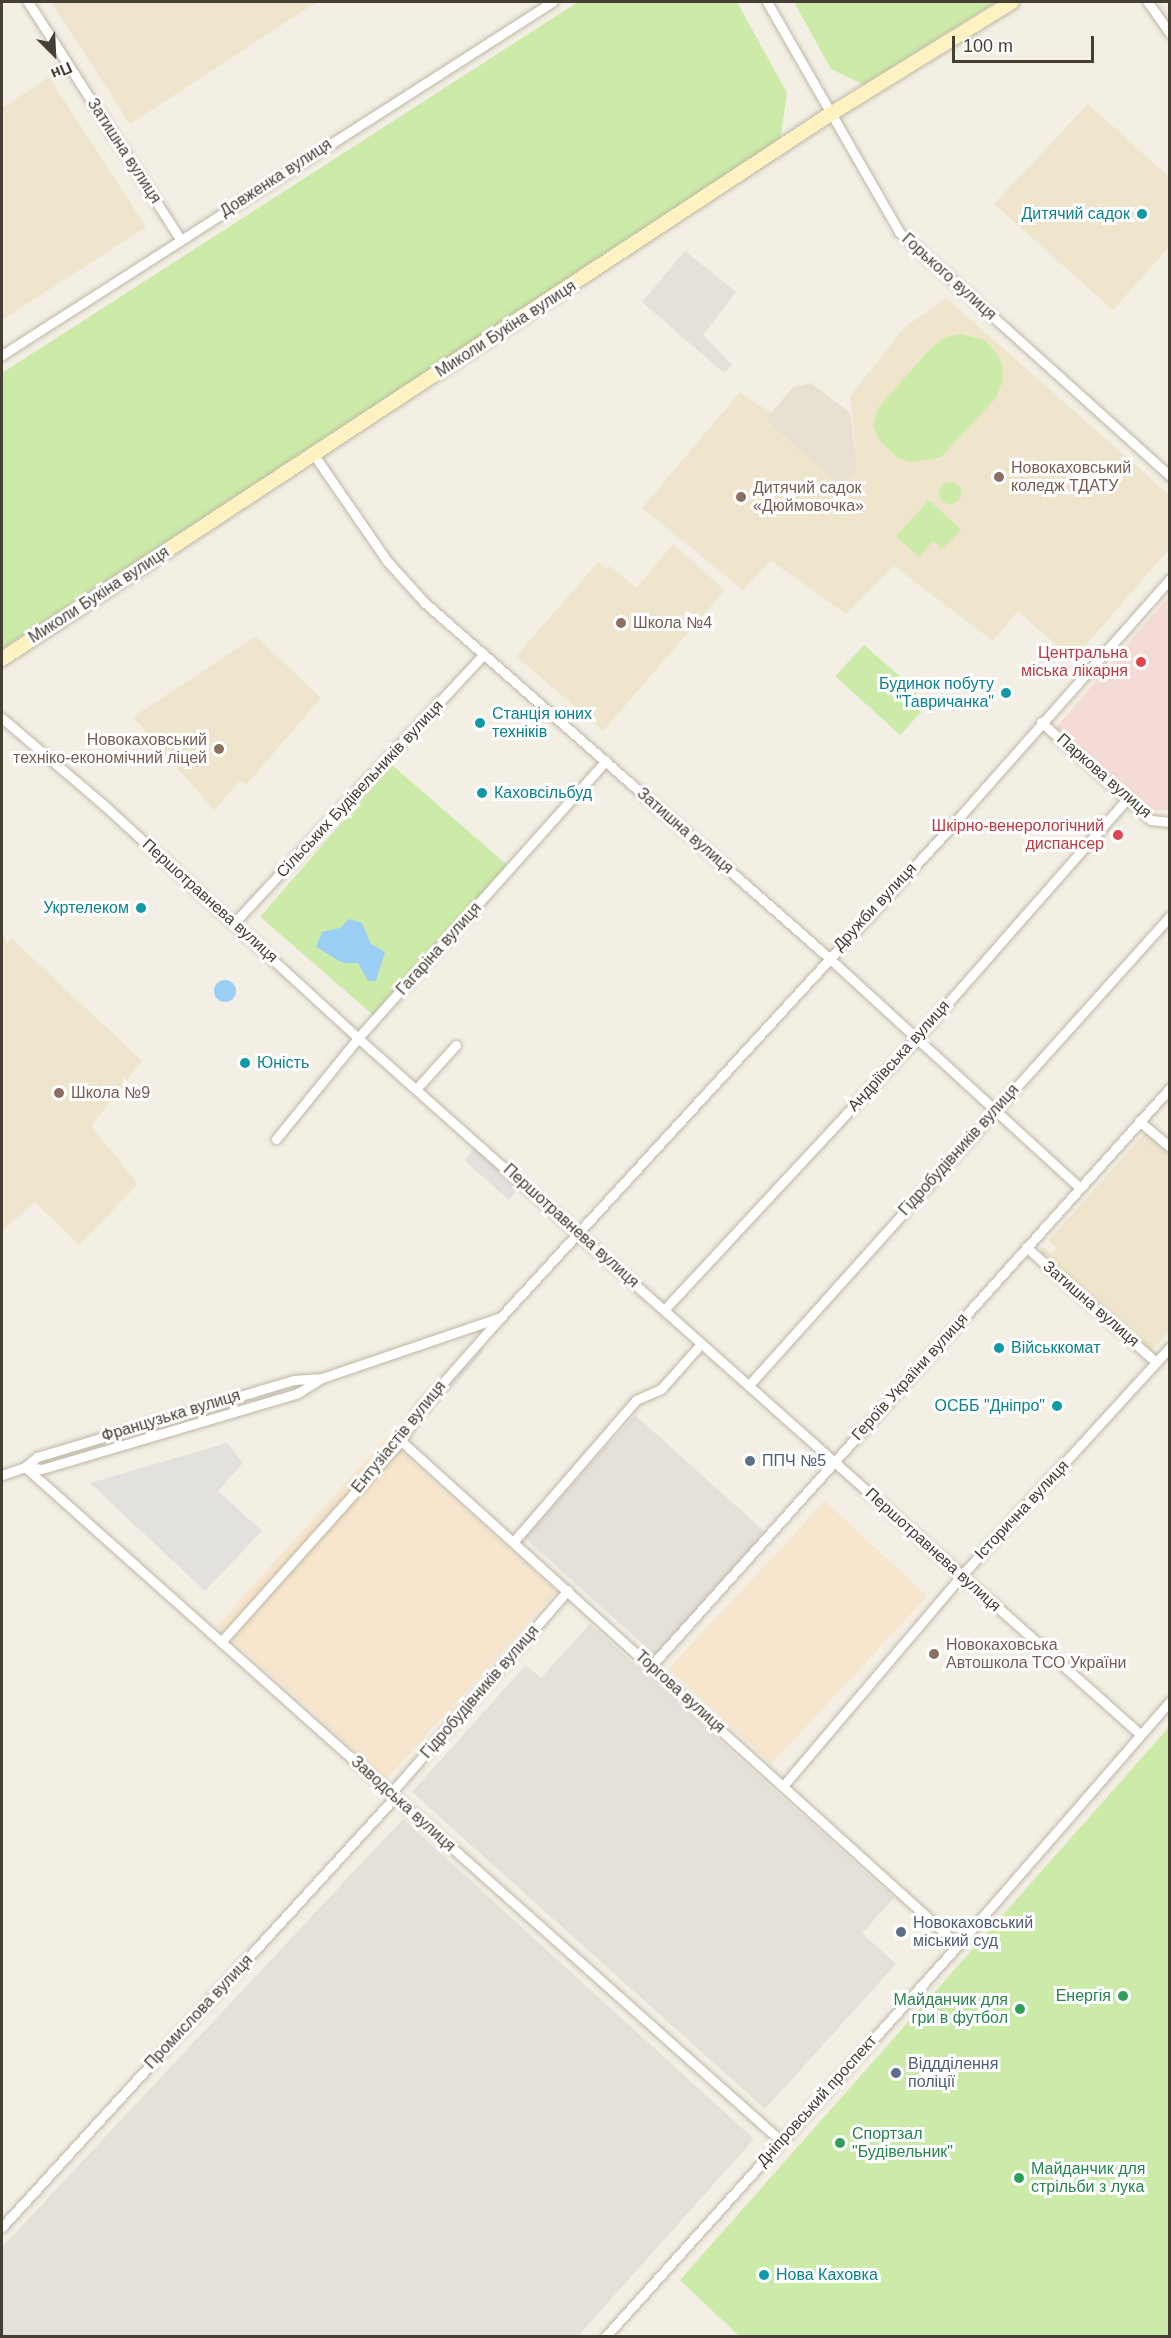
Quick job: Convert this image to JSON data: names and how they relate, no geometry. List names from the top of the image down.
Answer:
{
  "streets": {
    "street": [
      "Затишна вулиця",
      "Довженка вулиця",
      "Горького вулиця",
      "Миколи Букіна вулиця",
      "Паркова вулиця",
      "Сільських Будівельників вулиця",
      "Першотравнева вулиця",
      "Дружби вулиця",
      "Гагаріна вулиця",
      "Андріївська вулиця",
      "Гідробудівників вулиця",
      "Героїв України вулиця",
      "Французька вулиця",
      "Ентузіастів вулиця",
      "Історична вулиця",
      "Торгова вулиця",
      "Заводська вулиця",
      "Промислова вулиця",
      "Дніпровський проспект"
    ]
  },
  "crossings": [
    ["Затишна вулиця", "Довженка вулиця"],
    ["Затишна вулиця", "Миколи Букіна вулиця"],
    ["Затишна вулиця", "Сільських Будівельників вулиця"],
    ["Затишна вулиця", "Дружби вулиця"],
    ["Затишна вулиця", "Гагаріна вулиця"],
    ["Затишна вулиця", "Андріївська вулиця"],
    ["Затишна вулиця", "Гідробудівників вулиця"],
    ["Затишна вулиця", "Героїв України вулиця"],
    ["Затишна вулиця", "Історична вулиця"],
    ["Горького вулиця", "Миколи Букіна вулиця"],
    ["Паркова вулиця", "Дружби вулиця"],
    ["Паркова вулиця", "Андріївська вулиця"],
    ["Сільських Будівельників вулиця", "Першотравнева вулиця"],
    ["Першотравнева вулиця", "Дружби вулиця"],
    ["Першотравнева вулиця", "Гагаріна вулиця"],
    ["Першотравнева вулиця", "Андріївська вулиця"],
    ["Першотравнева вулиця", "Гідробудівників вулиця"],
    ["Першотравнева вулиця", "Героїв України вулиця"],
    ["Першотравнева вулиця", "Ентузіастів вулиця"],
    ["Першотравнева вулиця", "Історична вулиця"],
    ["Першотравнева вулиця", "Дніпровський проспект"],
    ["Дружби вулиця", "Ентузіастів вулиця"],
    ["Гідробудівників вулиця", "Торгова вулиця"],
    ["Гідробудівників вулиця", "Заводська вулиця"],
    ["Гідробудівників вулиця", "Промислова вулиця"],
    ["Героїв України вулиця", "Торгова вулиця"],
    ["Французька вулиця", "Ентузіастів вулиця"],
    ["Французька вулиця", "Заводська вулиця"],
    ["Ентузіастів вулиця", "Торгова вулиця"],
    ["Ентузіастів вулиця", "Заводська вулиця"],
    ["Історична вулиця", "Торгова вулиця"],
    ["Торгова вулиця", "Дніпровський проспект"],
    ["Заводська вулиця", "Промислова вулиця"],
    ["Заводська вулиця", "Дніпровський проспект"]
  ],
  "places": [
    "Дитячий садок",
    "Новокаховський коледж ТДАТУ",
    "Дитячий садок «Дюймовочка»",
    "Школа №4",
    "Центральна міська лікарня",
    "Будинок побуту \"Тавричанка\"",
    "Станція юних техніків",
    "Новокаховський техніко-економічний ліцей",
    "Каховсільбуд",
    "Шкірно-венерологічний диспансер",
    "Укртелеком",
    "Юність",
    "Школа №9",
    "Військкомат",
    "ОСББ \"Днiпро\"",
    "ППЧ №5",
    "Новокаховська Автошкола ТСО України",
    "Новокаховський міський суд",
    "Енергія",
    "Майданчик для гри в футбол",
    "Віддділення поліції",
    "Спортзал \"Будівельник\"",
    "Майданчик для стрільби з лука",
    "Нова Каховка"
  ],
  "scale_bar": "100 m",
  "north": "bottom right"
}
